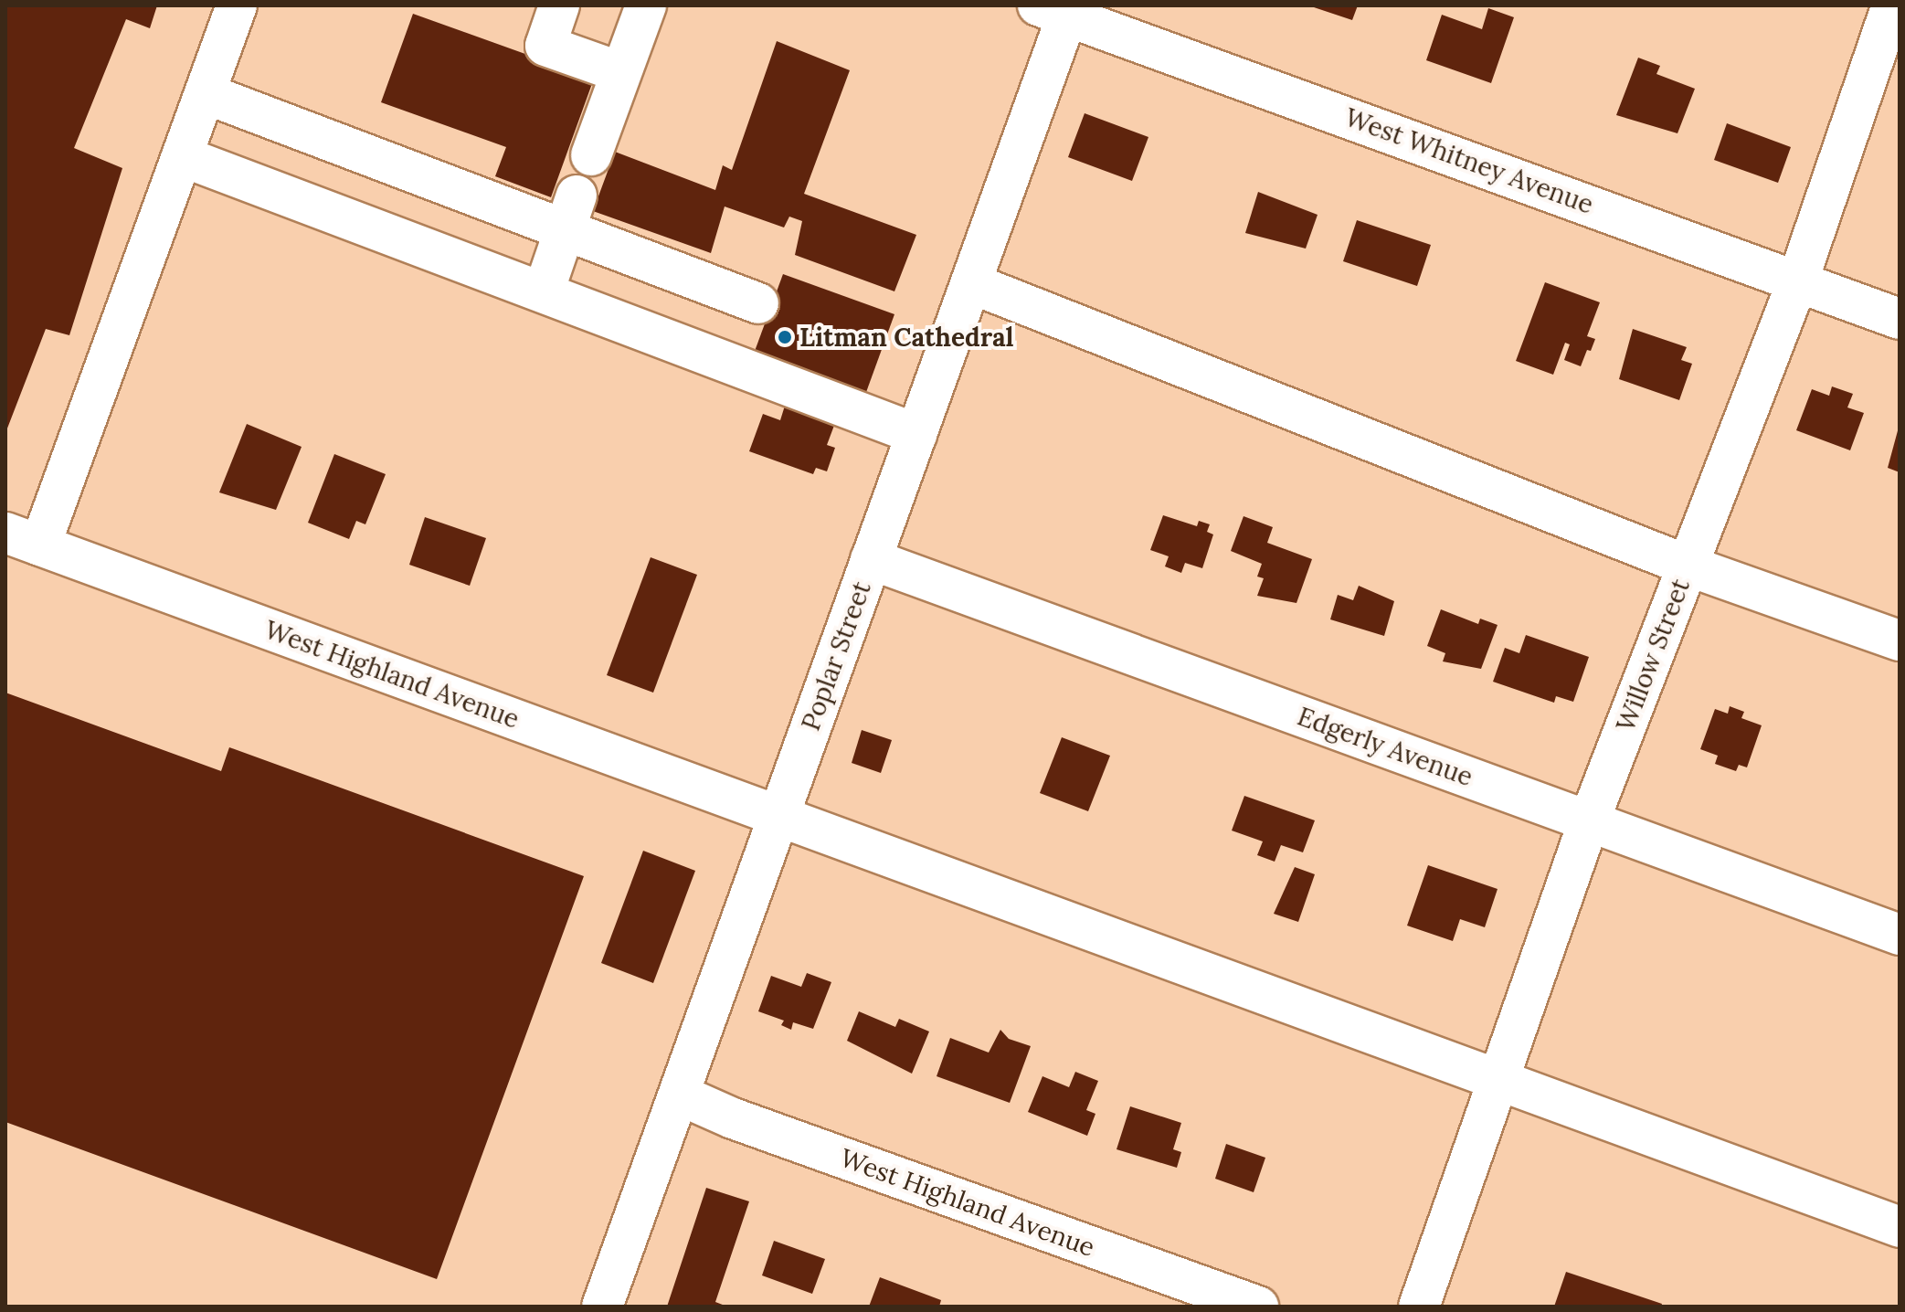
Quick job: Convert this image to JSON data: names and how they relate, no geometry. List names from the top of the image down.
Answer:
{
  "streets": {
    "street": [
      "West Whitney Avenue",
      "Willow Street",
      "Poplar Street",
      "West Highland Avenue",
      "Edgerly Avenue"
    ]
  },
  "crossings": [
    ["West Whitney Avenue", "Willow Street"],
    ["West Whitney Avenue", "Poplar Street"],
    ["Willow Street", "West Highland Avenue"],
    ["Willow Street", "Edgerly Avenue"],
    ["Poplar Street", "West Highland Avenue"],
    ["Poplar Street", "Edgerly Avenue"]
  ],
  "places": ["Litman Cathedral"]
}
